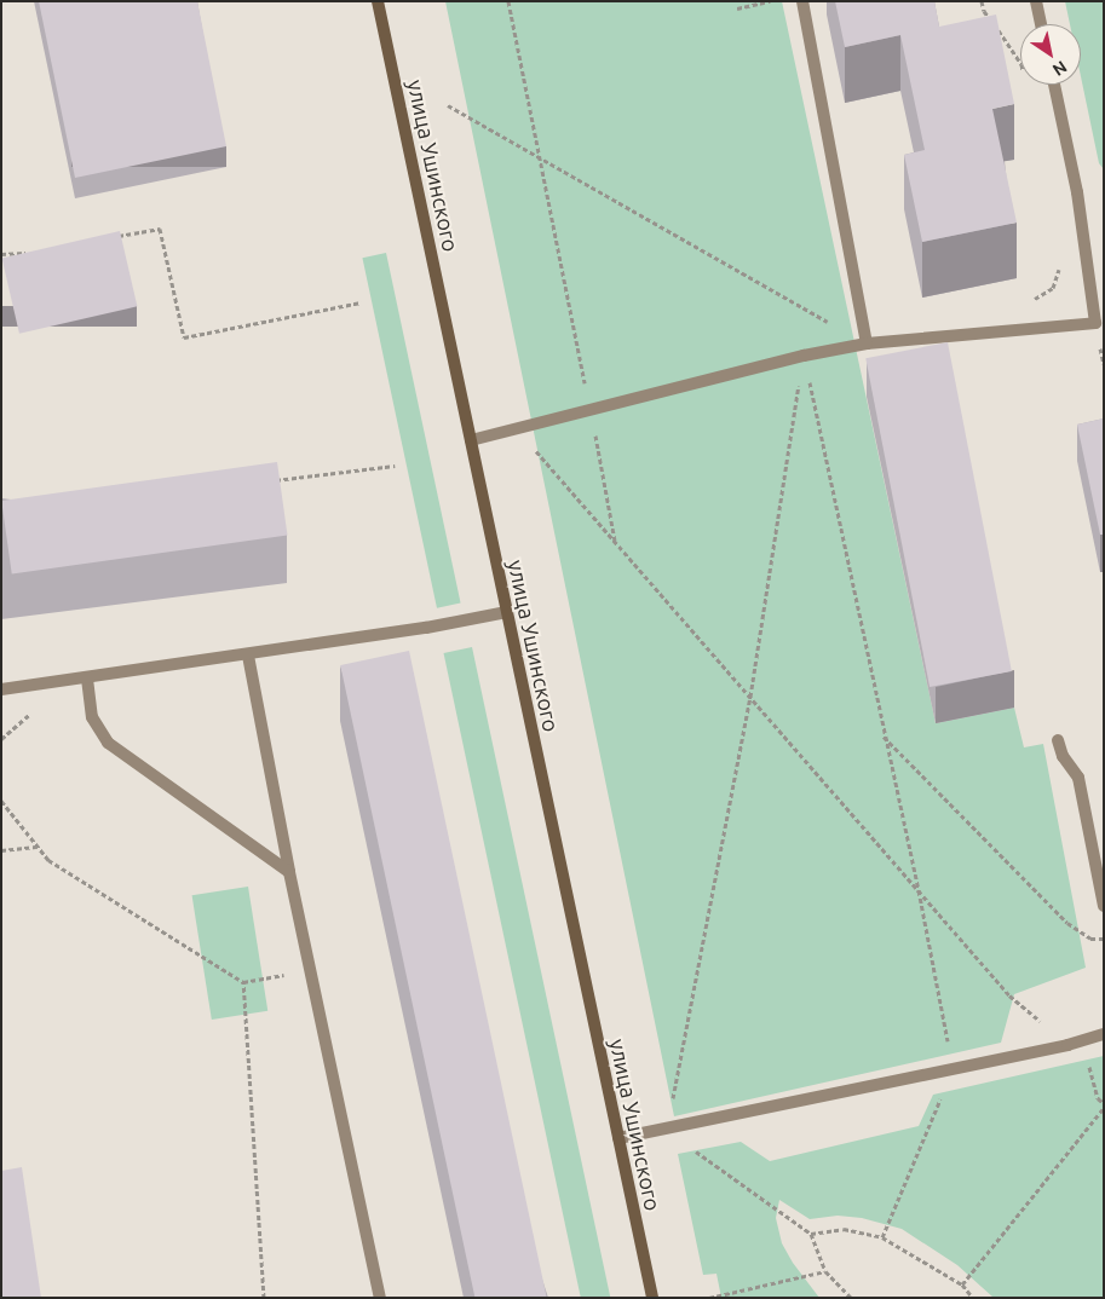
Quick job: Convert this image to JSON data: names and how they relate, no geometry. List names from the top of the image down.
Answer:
{
  "streets": {
    "street": ["улица Ушинского"]
  },
  "north": "bottom right"
}
